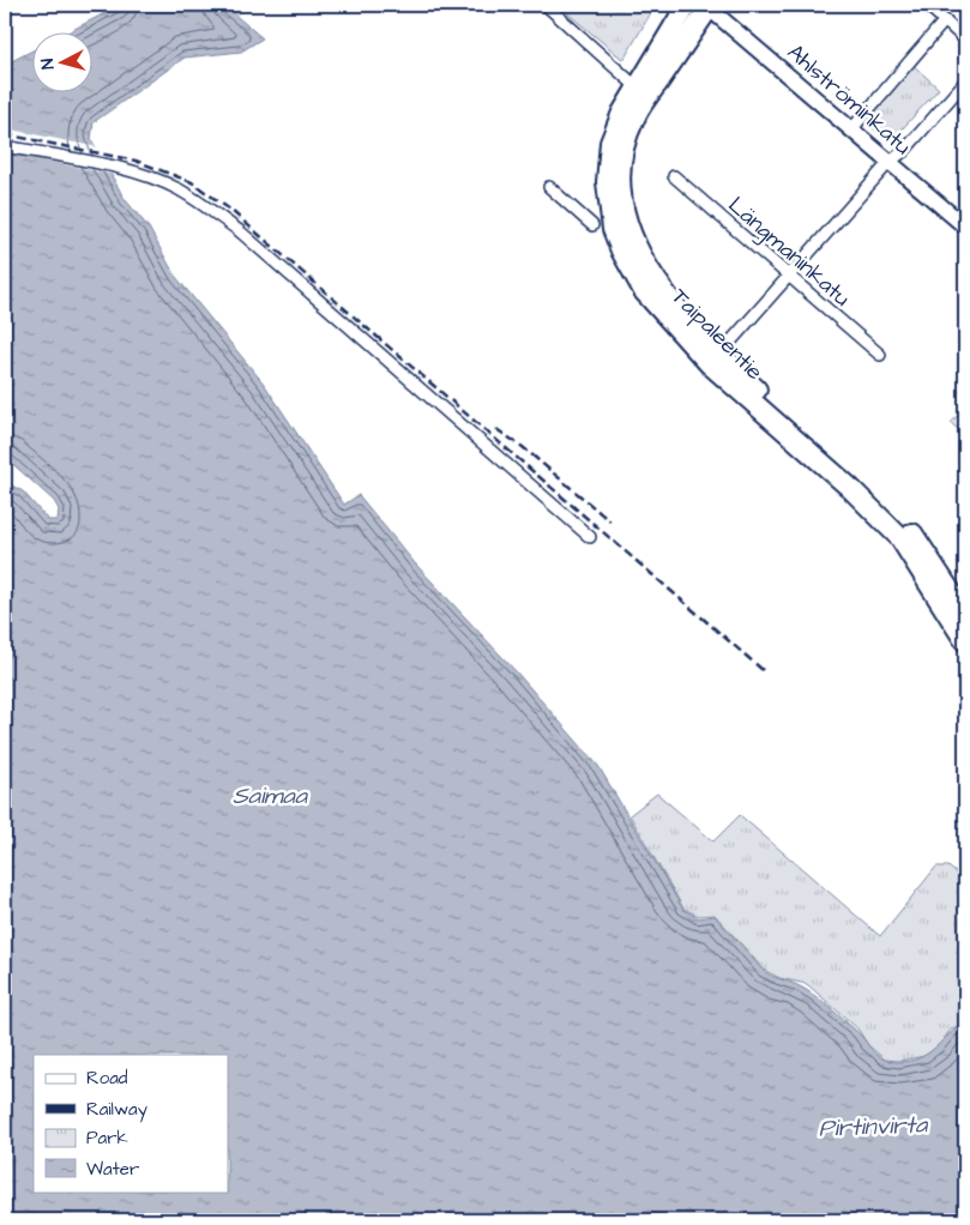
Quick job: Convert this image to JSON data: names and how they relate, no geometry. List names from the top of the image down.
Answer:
{
  "streets": {
    "highway": ["Taipaleentie"],
    "street": ["Ahlströminkatu", "Längmaninkatu"]
  },
  "crossings": [
    ["Ahlströminkatu", "Taipaleentie"]
  ],
  "water": ["Saimaa", "Pirtinvirta"],
  "legend": [
    "Road",
    "Railway",
    "Park",
    "Water"
  ],
  "north": "left"
}
